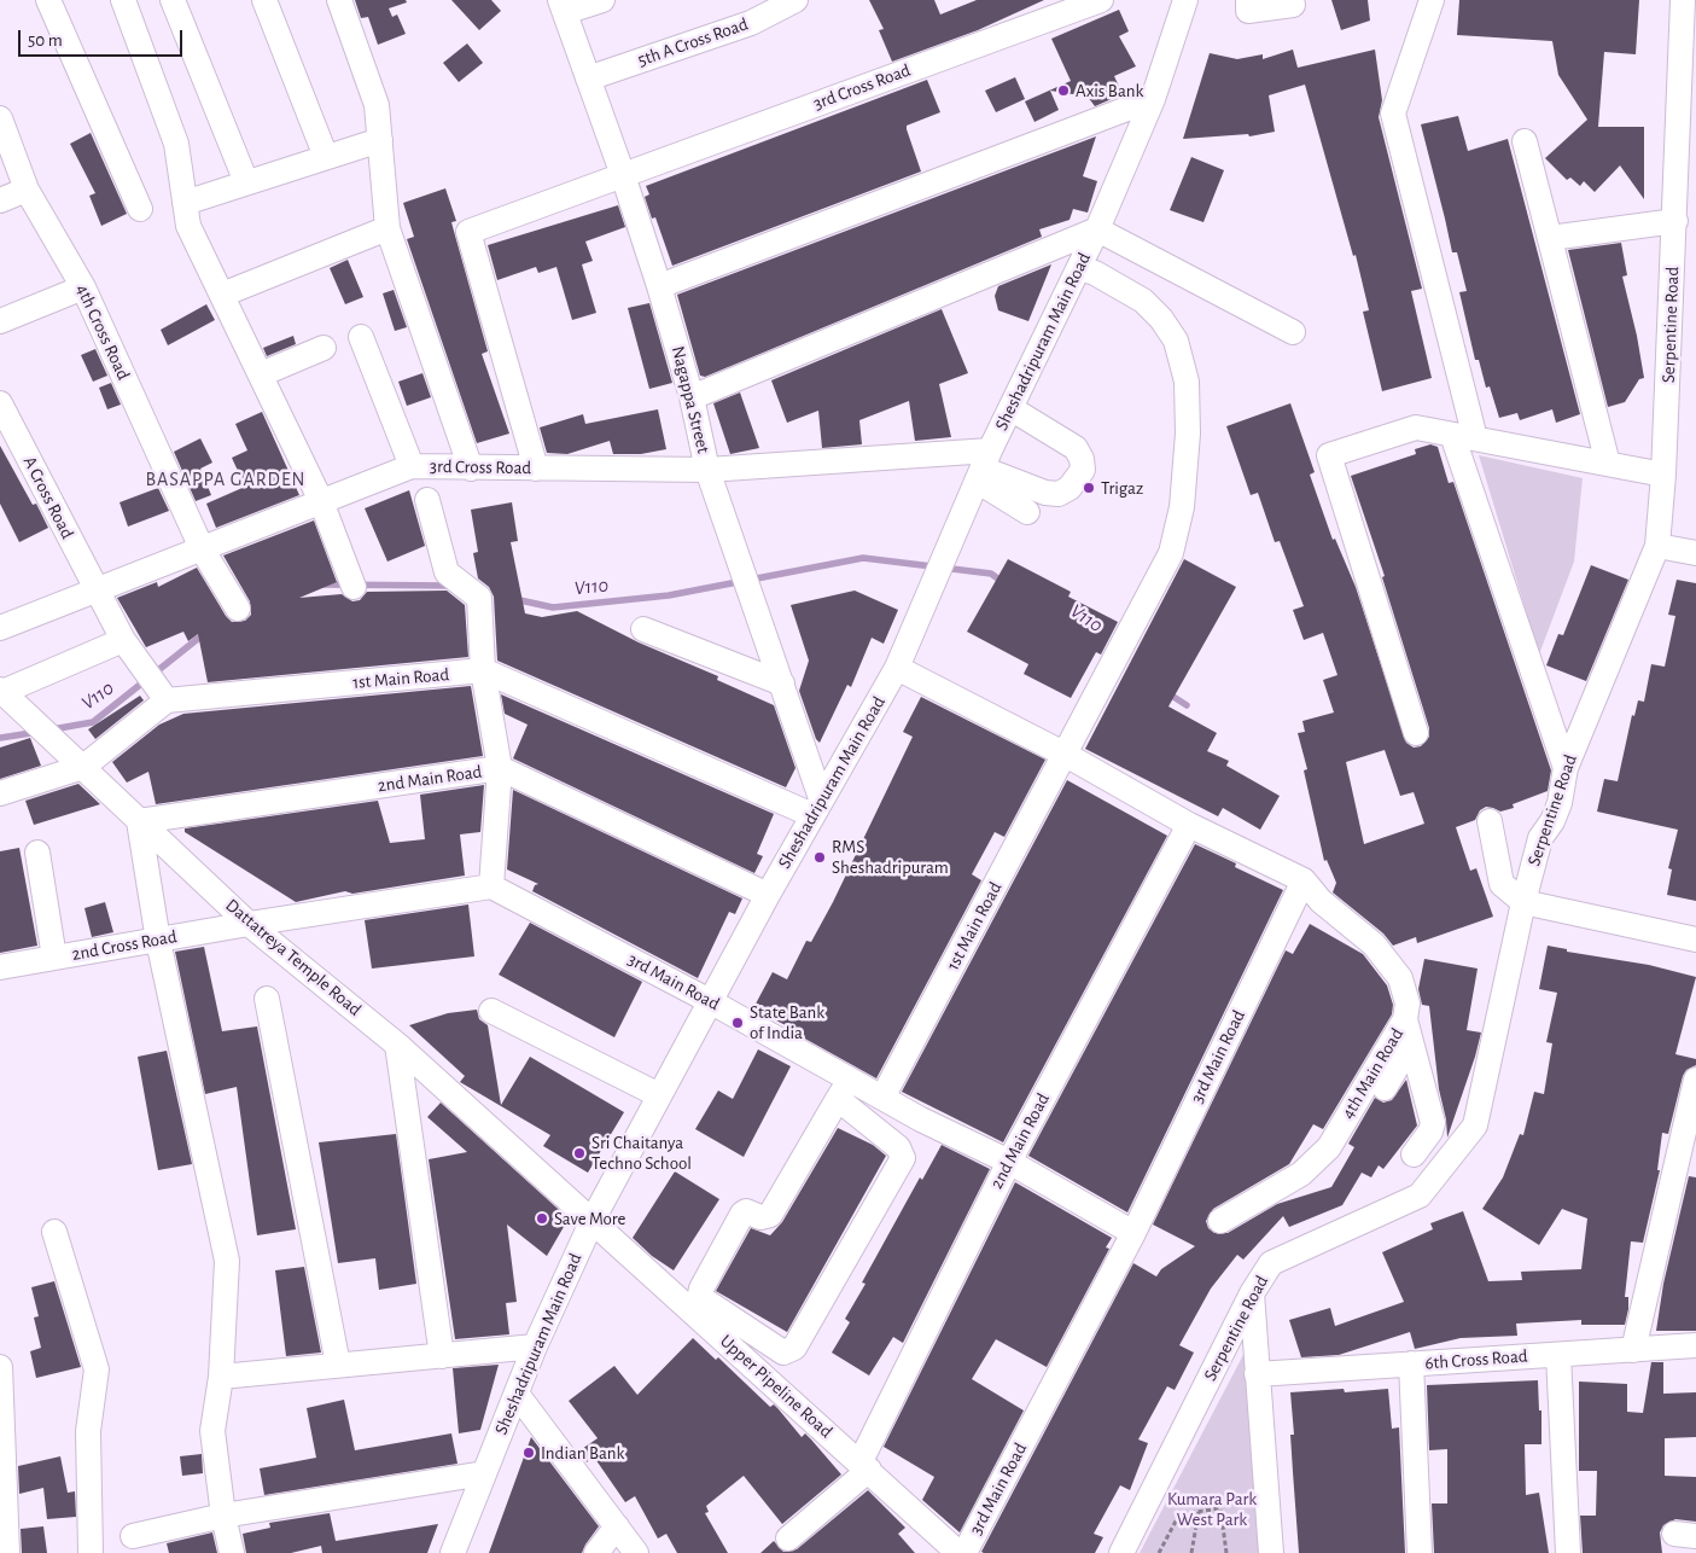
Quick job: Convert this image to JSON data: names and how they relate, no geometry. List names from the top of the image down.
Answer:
{
  "streets": {
    "street": [
      "5th A Cross Road",
      "3rd Cross Road",
      "Serpentine Road",
      "4th Cross Road",
      "Sheshadripuram Main Road",
      "Nagappa Street",
      "A Cross Road",
      "1st Main Road",
      "2nd Main Road",
      "2nd Cross Road",
      "Dattatreya Temple Road",
      "3rd Main Road",
      "4th Main Road",
      "6th Cross Road",
      "Upper Pipeline Road"
    ]
  },
  "crossings": [
    ["5th A Cross Road", "Nagappa Street"],
    ["3rd Cross Road", "4th Cross Road"],
    ["3rd Cross Road", "Sheshadripuram Main Road"],
    ["3rd Cross Road", "Nagappa Street"],
    ["3rd Cross Road", "A Cross Road"],
    ["Sheshadripuram Main Road", "Nagappa Street"],
    ["Sheshadripuram Main Road", "1st Main Road"],
    ["Sheshadripuram Main Road", "2nd Main Road"],
    ["Sheshadripuram Main Road", "Dattatreya Temple Road"],
    ["Sheshadripuram Main Road", "3rd Main Road"],
    ["Sheshadripuram Main Road", "Upper Pipeline Road"],
    ["Nagappa Street", "1st Main Road"],
    ["1st Main Road", "3rd Main Road"],
    ["2nd Main Road", "Dattatreya Temple Road"],
    ["2nd Main Road", "3rd Main Road"],
    ["2nd Main Road", "Upper Pipeline Road"],
    ["2nd Cross Road", "Dattatreya Temple Road"],
    ["Dattatreya Temple Road", "Upper Pipeline Road"],
    ["3rd Main Road", "4th Main Road"],
    ["3rd Main Road", "Upper Pipeline Road"]
  ],
  "districts": ["BASAPPA GARDEN"],
  "water": ["V110"],
  "parks": ["Kumara Park West Park"],
  "places": [
    "Axis Bank",
    "Trigaz",
    "RMS Sheshadripuram",
    "State Bank of India",
    "Sri Chaitanya Techno School",
    "Save More",
    "Indian Bank"
  ],
  "scale_bar": "50 m"
}
